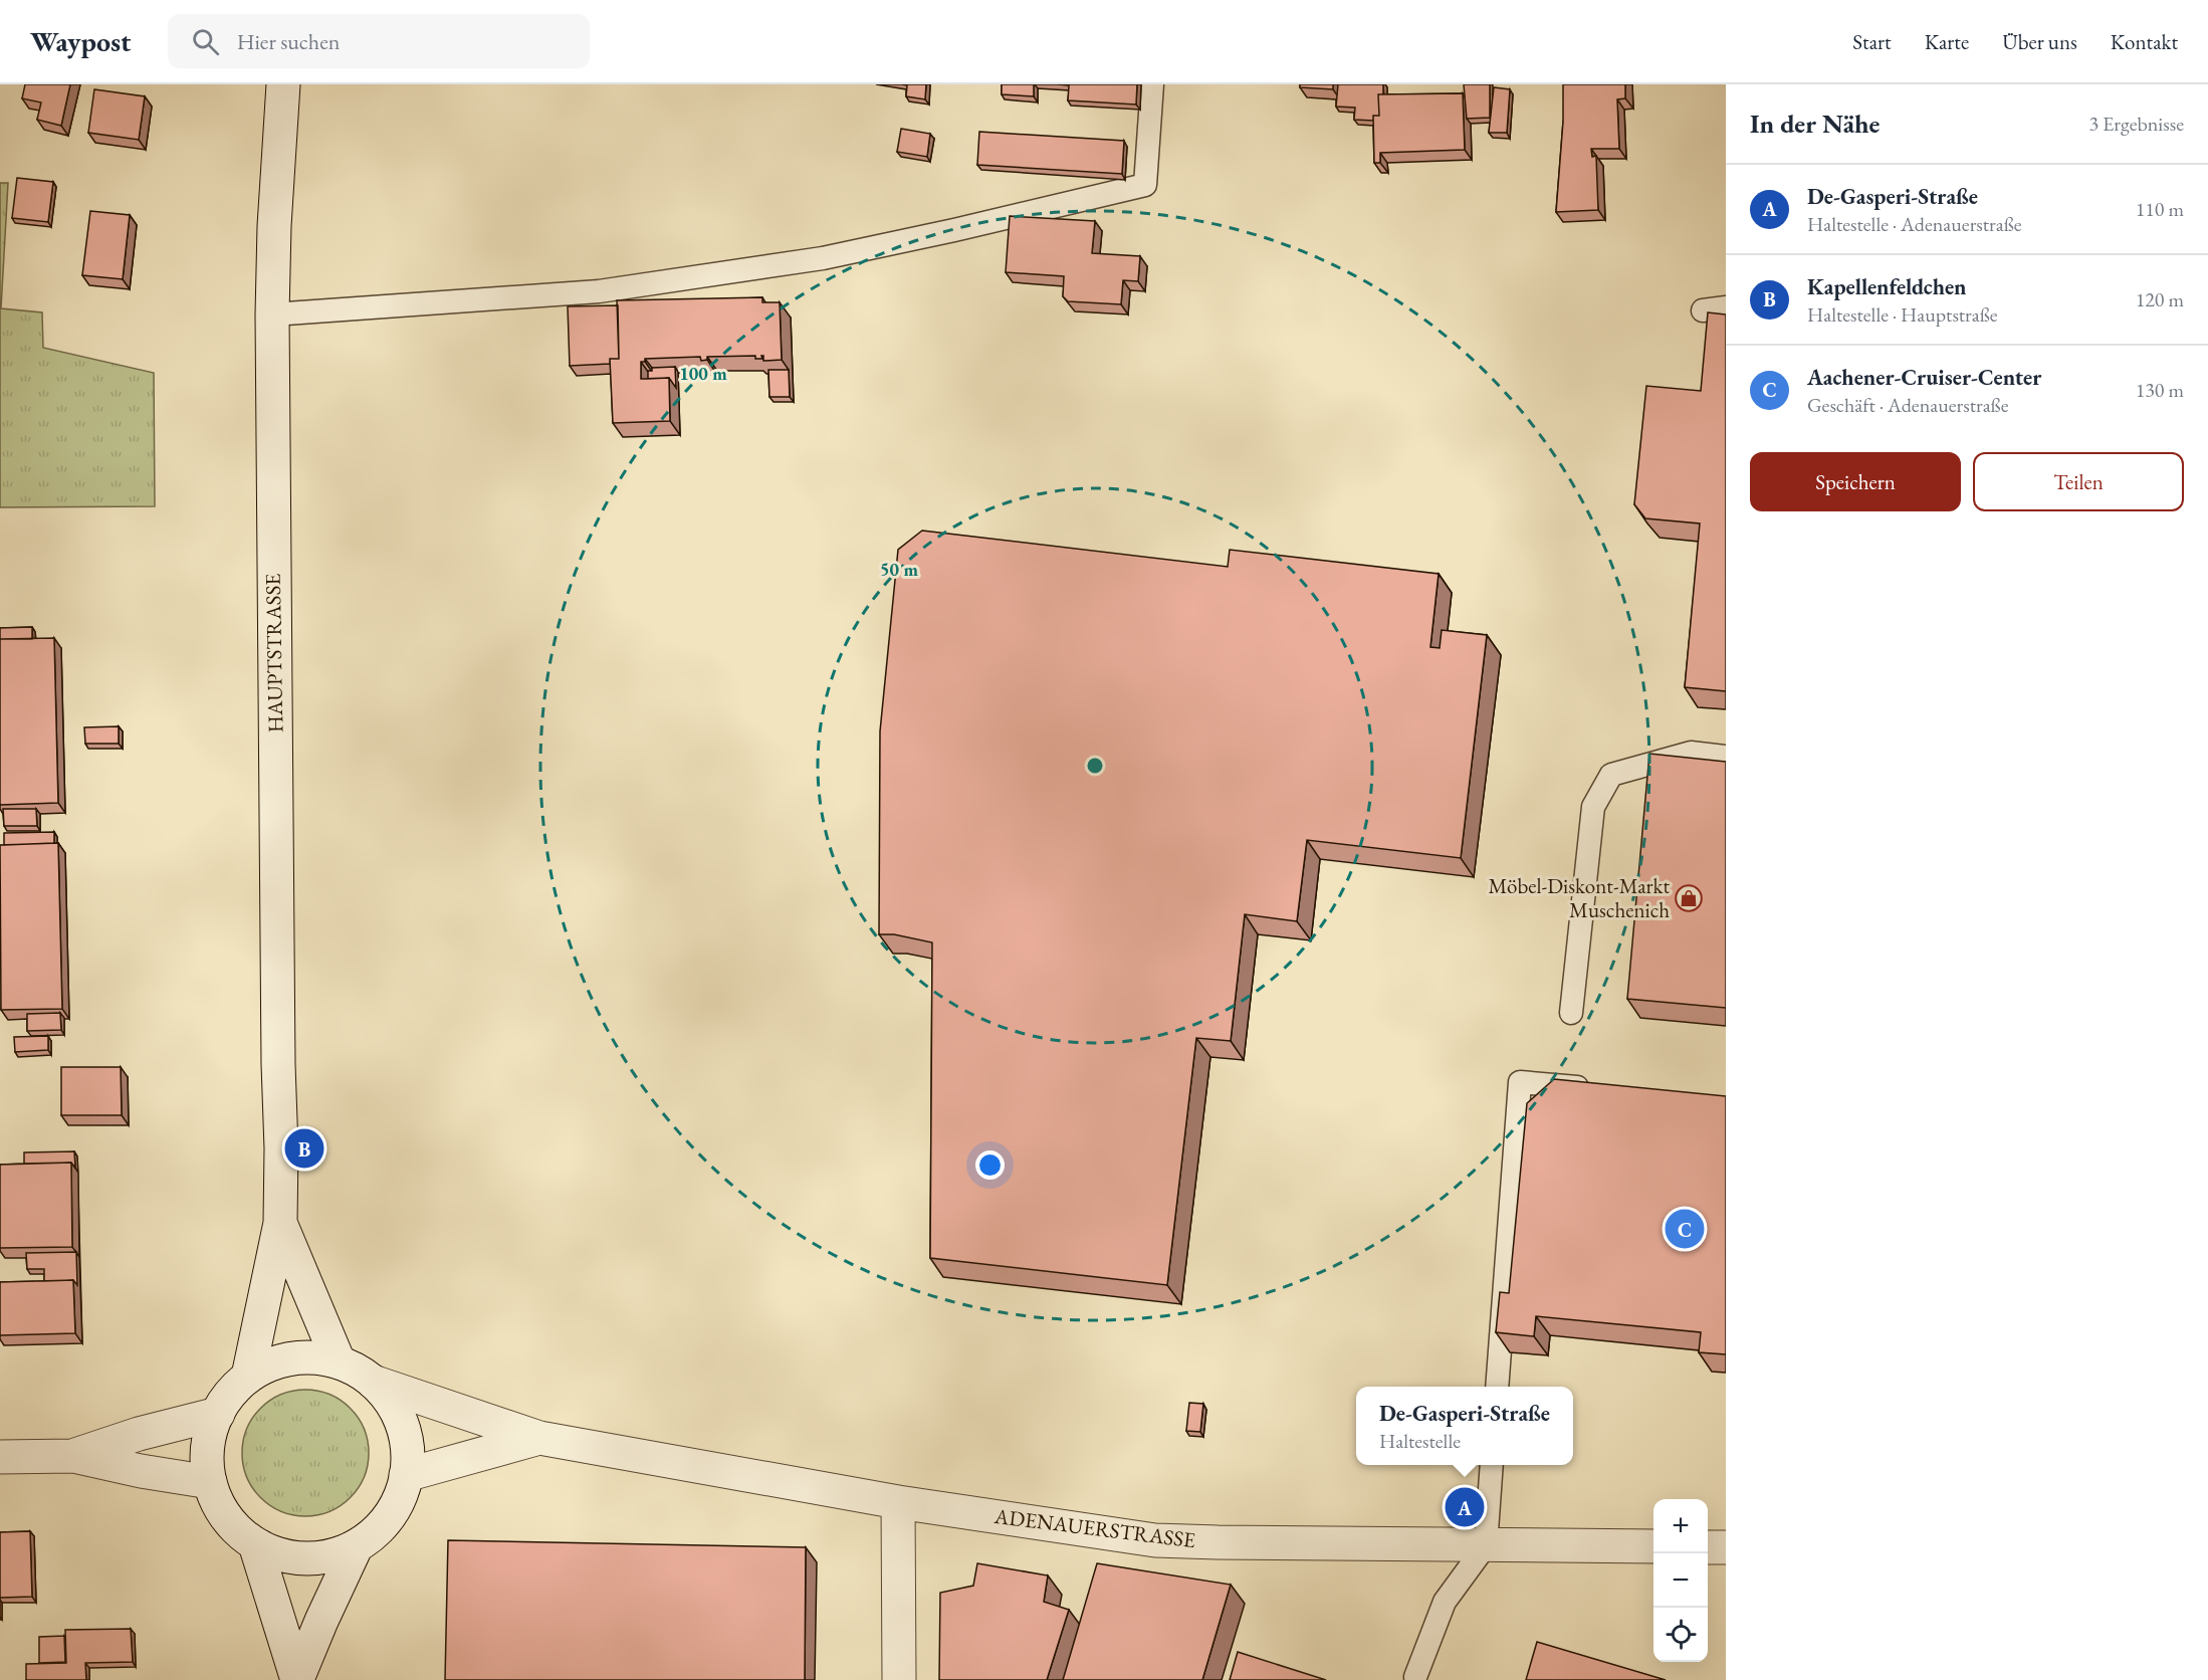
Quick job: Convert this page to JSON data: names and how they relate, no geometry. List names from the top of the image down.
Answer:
{
  "streets": {
    "main road": ["HAUPTSTRASSE", "ADENAUERSTRASSE"]
  },
  "crossings": [
    ["HAUPTSTRASSE", "ADENAUERSTRASSE"]
  ],
  "places": {
    "shop": ["Möbel-Diskont-Markt Muschenich"]
  },
  "page": {
    "header": "Waypost",
    "search": "Hier suchen",
    "nav": [
      "Start",
      "Karte",
      "Über uns",
      "Kontakt"
    ],
    "heading": ["In der Nähe", "3 Ergebnisse"],
    "list": [
      {
        "mark": "A",
        "name": "De-Gasperi-Straße",
        "note": "Haltestelle · Adenauerstraße",
        "value": "110 m"
      },
      {
        "mark": "B",
        "name": "Kapellenfeldchen",
        "note": "Haltestelle · Hauptstraße",
        "value": "120 m"
      },
      {
        "mark": "C",
        "name": "Aachener-Cruiser-Center",
        "note": "Geschäft · Adenauerstraße",
        "value": "130 m"
      }
    ],
    "buttons": ["Speichern", "Teilen"],
    "pins": ["B", "C", "A"],
    "popup": ["De-Gasperi-Straße", "Haltestelle"],
    "map_buttons": ["+", "−"]
  },
  "rings": ["100 m", "50 m"]
}
